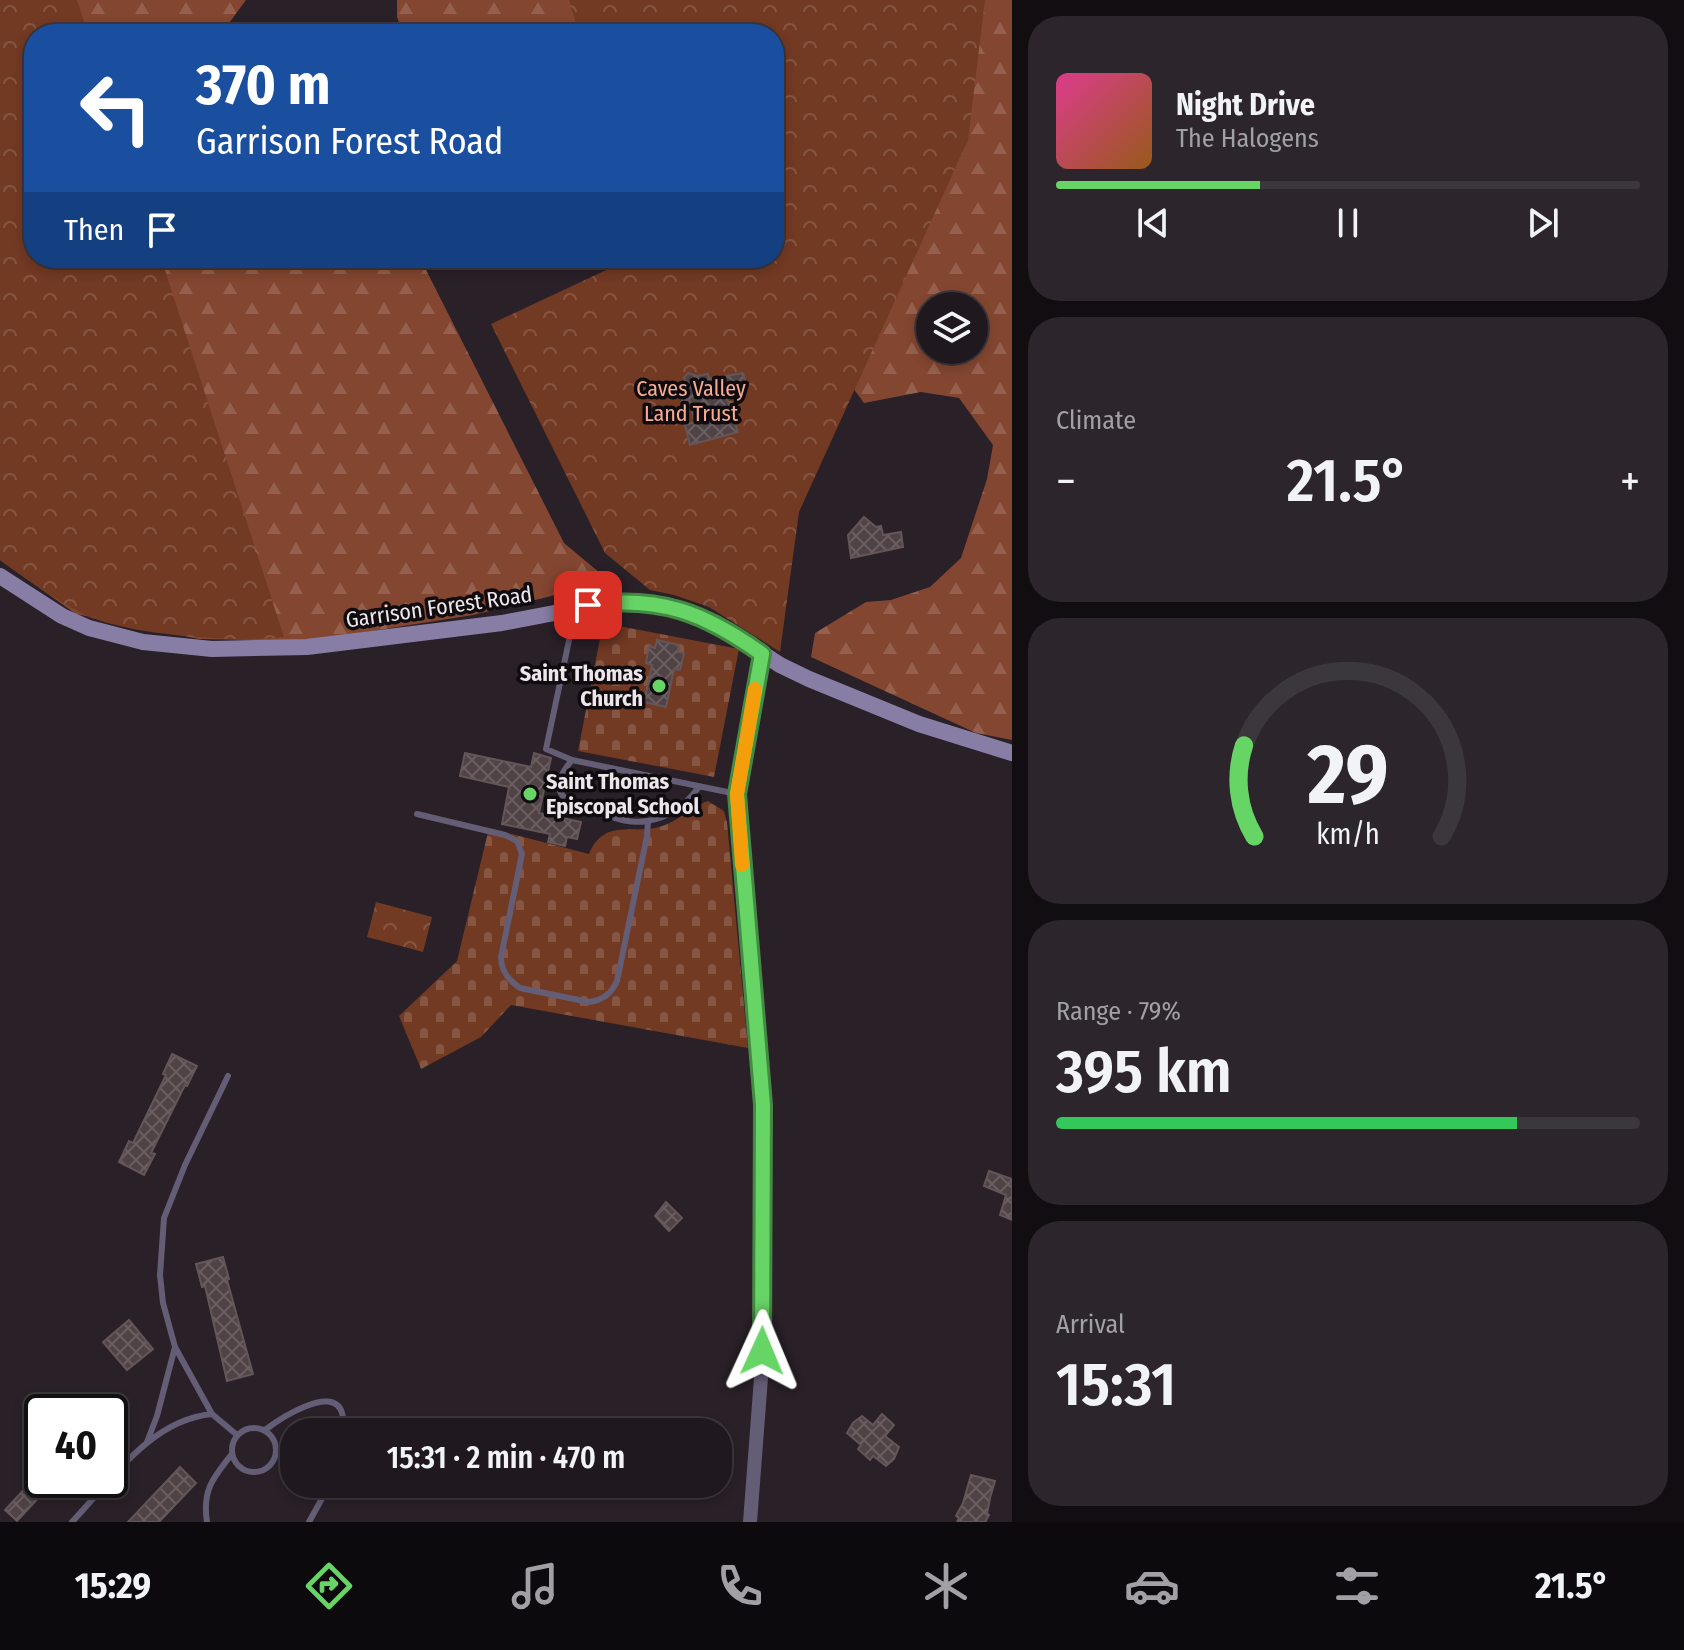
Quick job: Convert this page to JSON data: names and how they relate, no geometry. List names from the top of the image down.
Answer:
{
  "streets": {
    "main road": ["Garrison Forest Road"]
  },
  "parks": ["Caves Valley Land Trust"],
  "places": ["Saint Thomas Church", "Saint Thomas Episcopal School"],
  "page": {
    "turn": ["370 m", "Garrison Forest Road"],
    "song": ["Night Drive", "The Halogens"],
    "then": "Then",
    "tile": [
      "Climate",
      ["Range · 79%", "395 km"],
      ["Arrival", "15:31"]
    ],
    "heat": ["−", "21.5°", "+"],
    "limit": "40",
    "trip": "15:31 · 2 min · 470 m",
    "tabs": ["15:29", "21.5°"],
    "gauge": ["29", "km/h"]
  }
}
